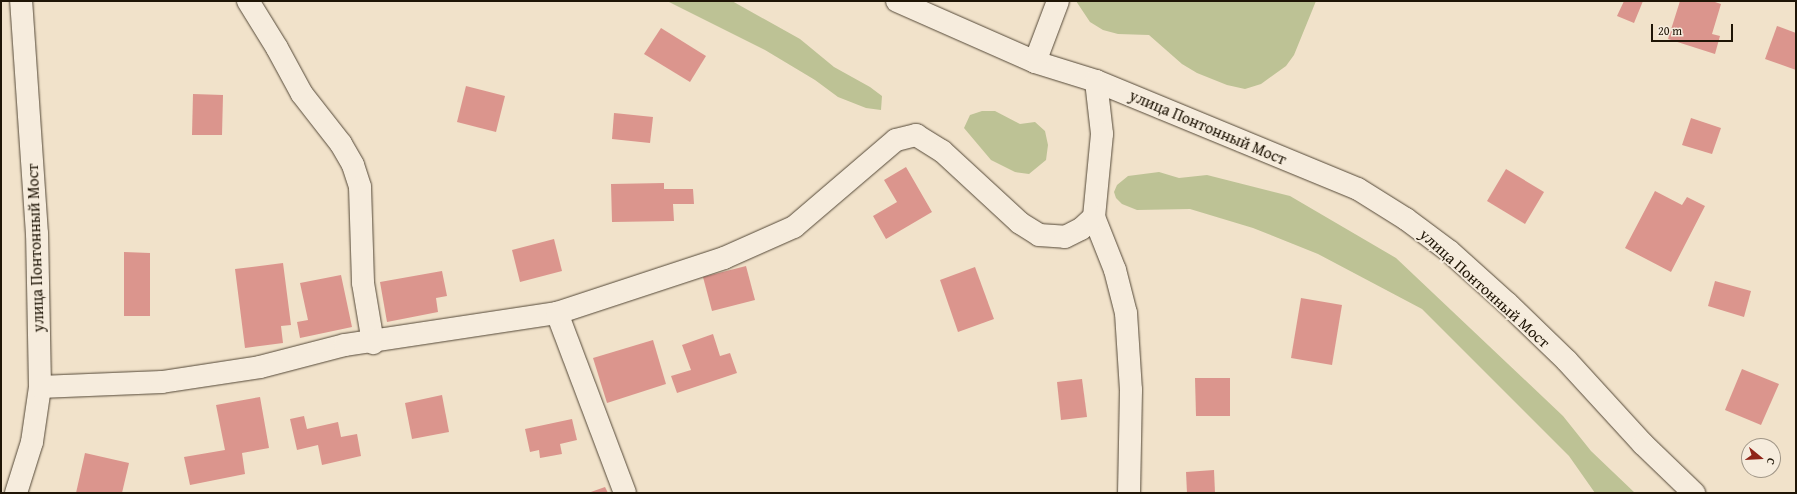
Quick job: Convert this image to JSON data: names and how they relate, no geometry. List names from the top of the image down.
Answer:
{
  "streets": {
    "street": ["улица Понтонный Мост"]
  },
  "scale_bar": "20 m",
  "north": "right"
}
